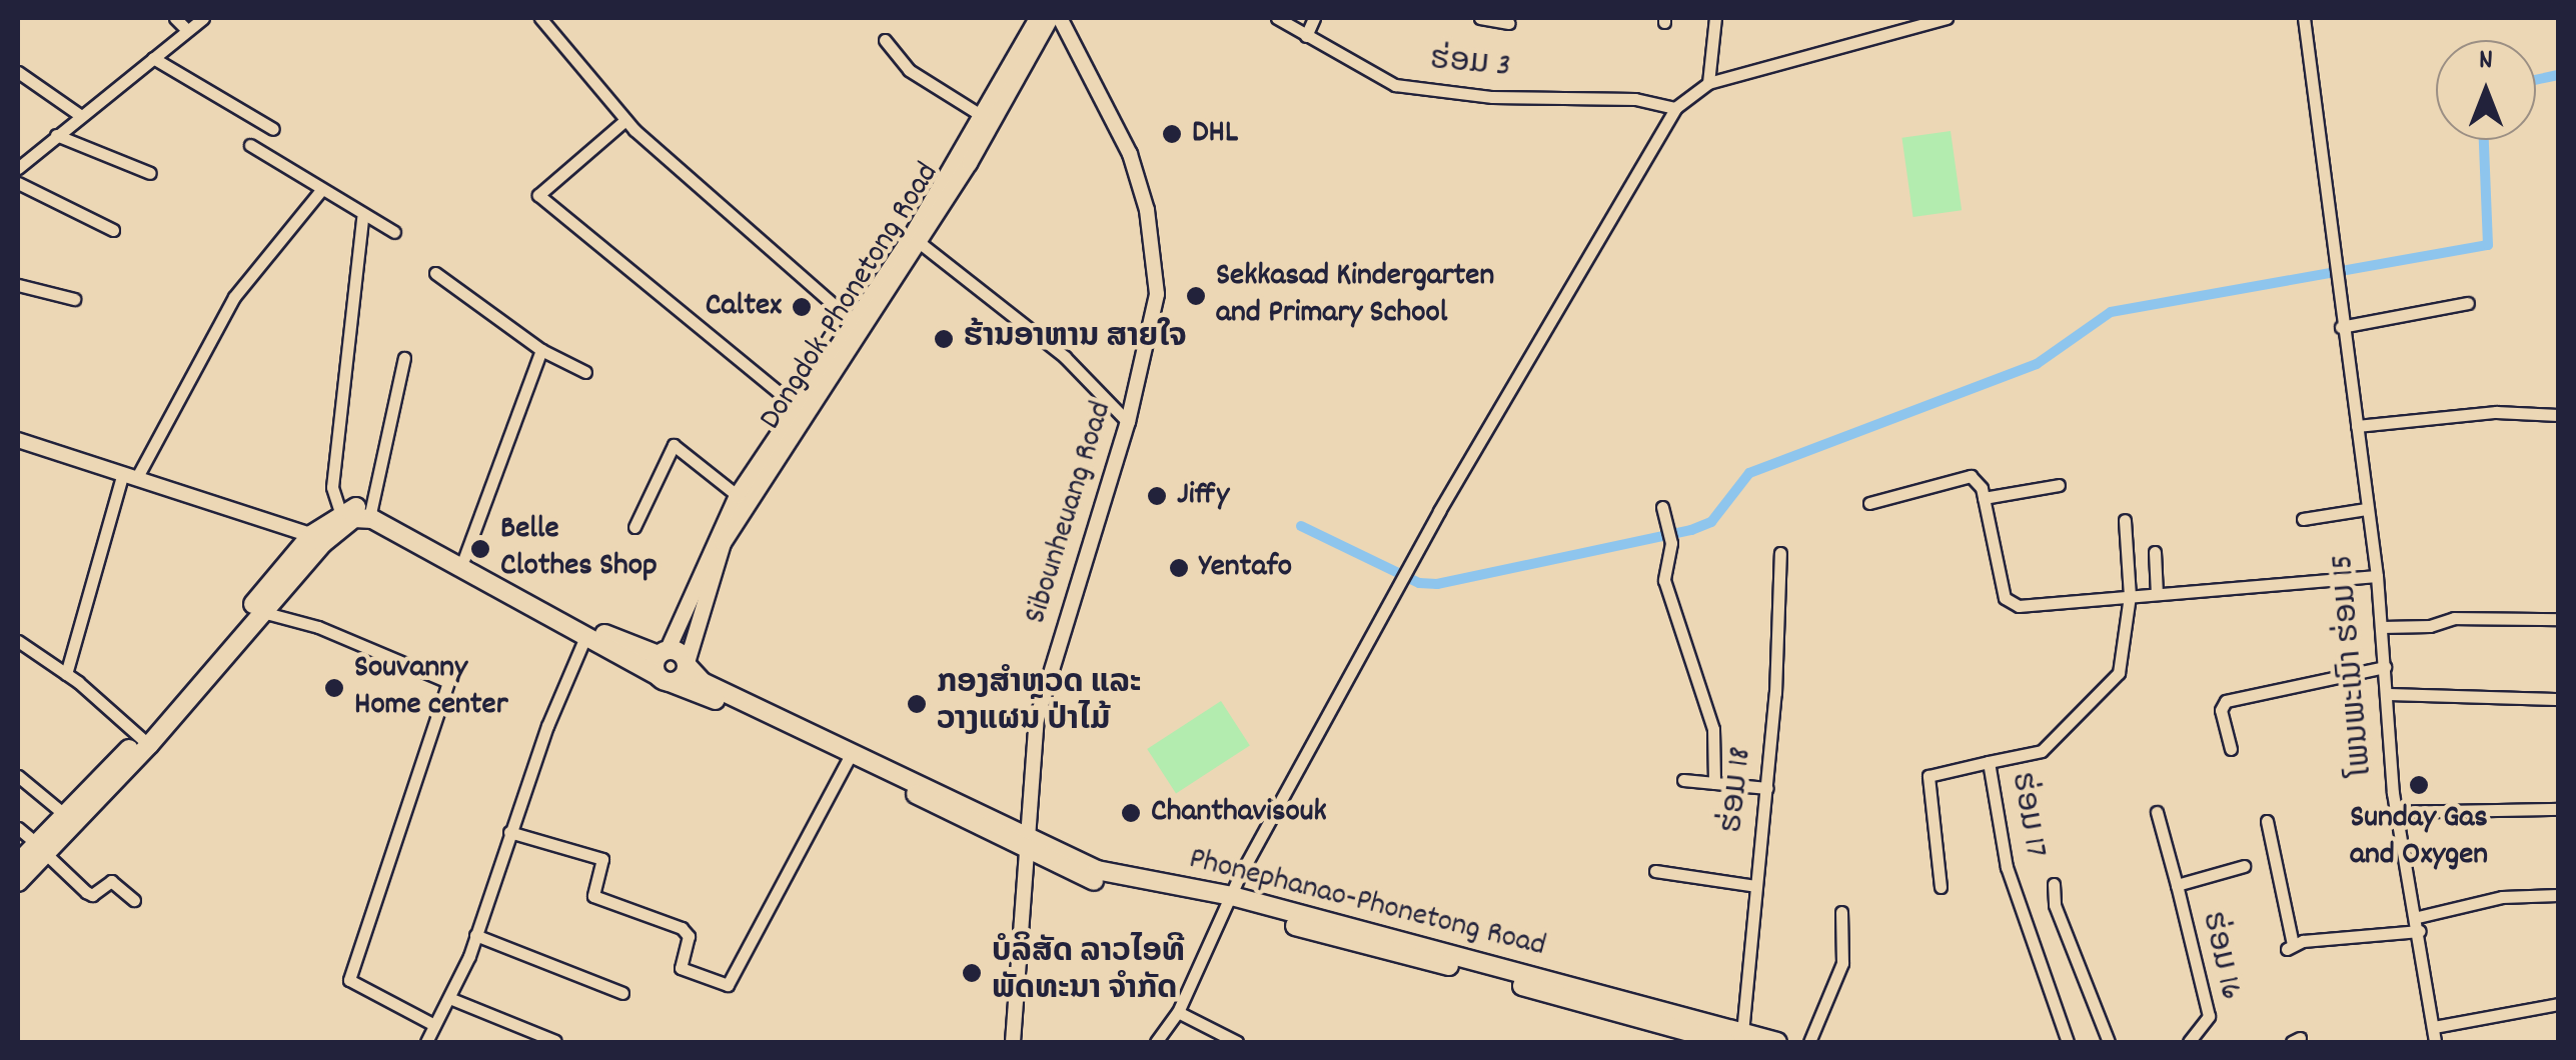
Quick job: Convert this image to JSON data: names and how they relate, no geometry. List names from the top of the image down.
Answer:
{
  "streets": {
    "main road": ["Dongdok-Phonetong Road", "Phonephanao-Phonetong Road"],
    "street": [
      "ຮ່ອມ 3",
      "Sibounheuang Road",
      "ໂພນພະເນົາ ຮ່ອມ 15",
      "ຮ່ອມ 18",
      "ຮ່ອມ 17",
      "ຮ່ອມ 16"
    ]
  },
  "crossings": [
    ["Sibounheuang Road", "Phonephanao-Phonetong Road"],
    ["ຮ່ອມ 18", "Phonephanao-Phonetong Road"]
  ],
  "places": [
    "DHL",
    "Sekkasad Kindergarten and Primary School",
    "Caltex",
    "ຮ້ານອາຫານ ສາຍໃຈ",
    "Jiffy",
    "Belle Clothes Shop",
    "Yentafo",
    "Souvanny Home center",
    "ກອງສໍາຫຼວດ ແລະ ວາງແຜນ ປ່າໄມ້",
    "Sunday Gas and Oxygen",
    "Chanthavisouk",
    "ບໍລິສັດ ລາວໄອທີ ພັດທະນາ ຈຳກັດ"
  ],
  "north": "top"
}
